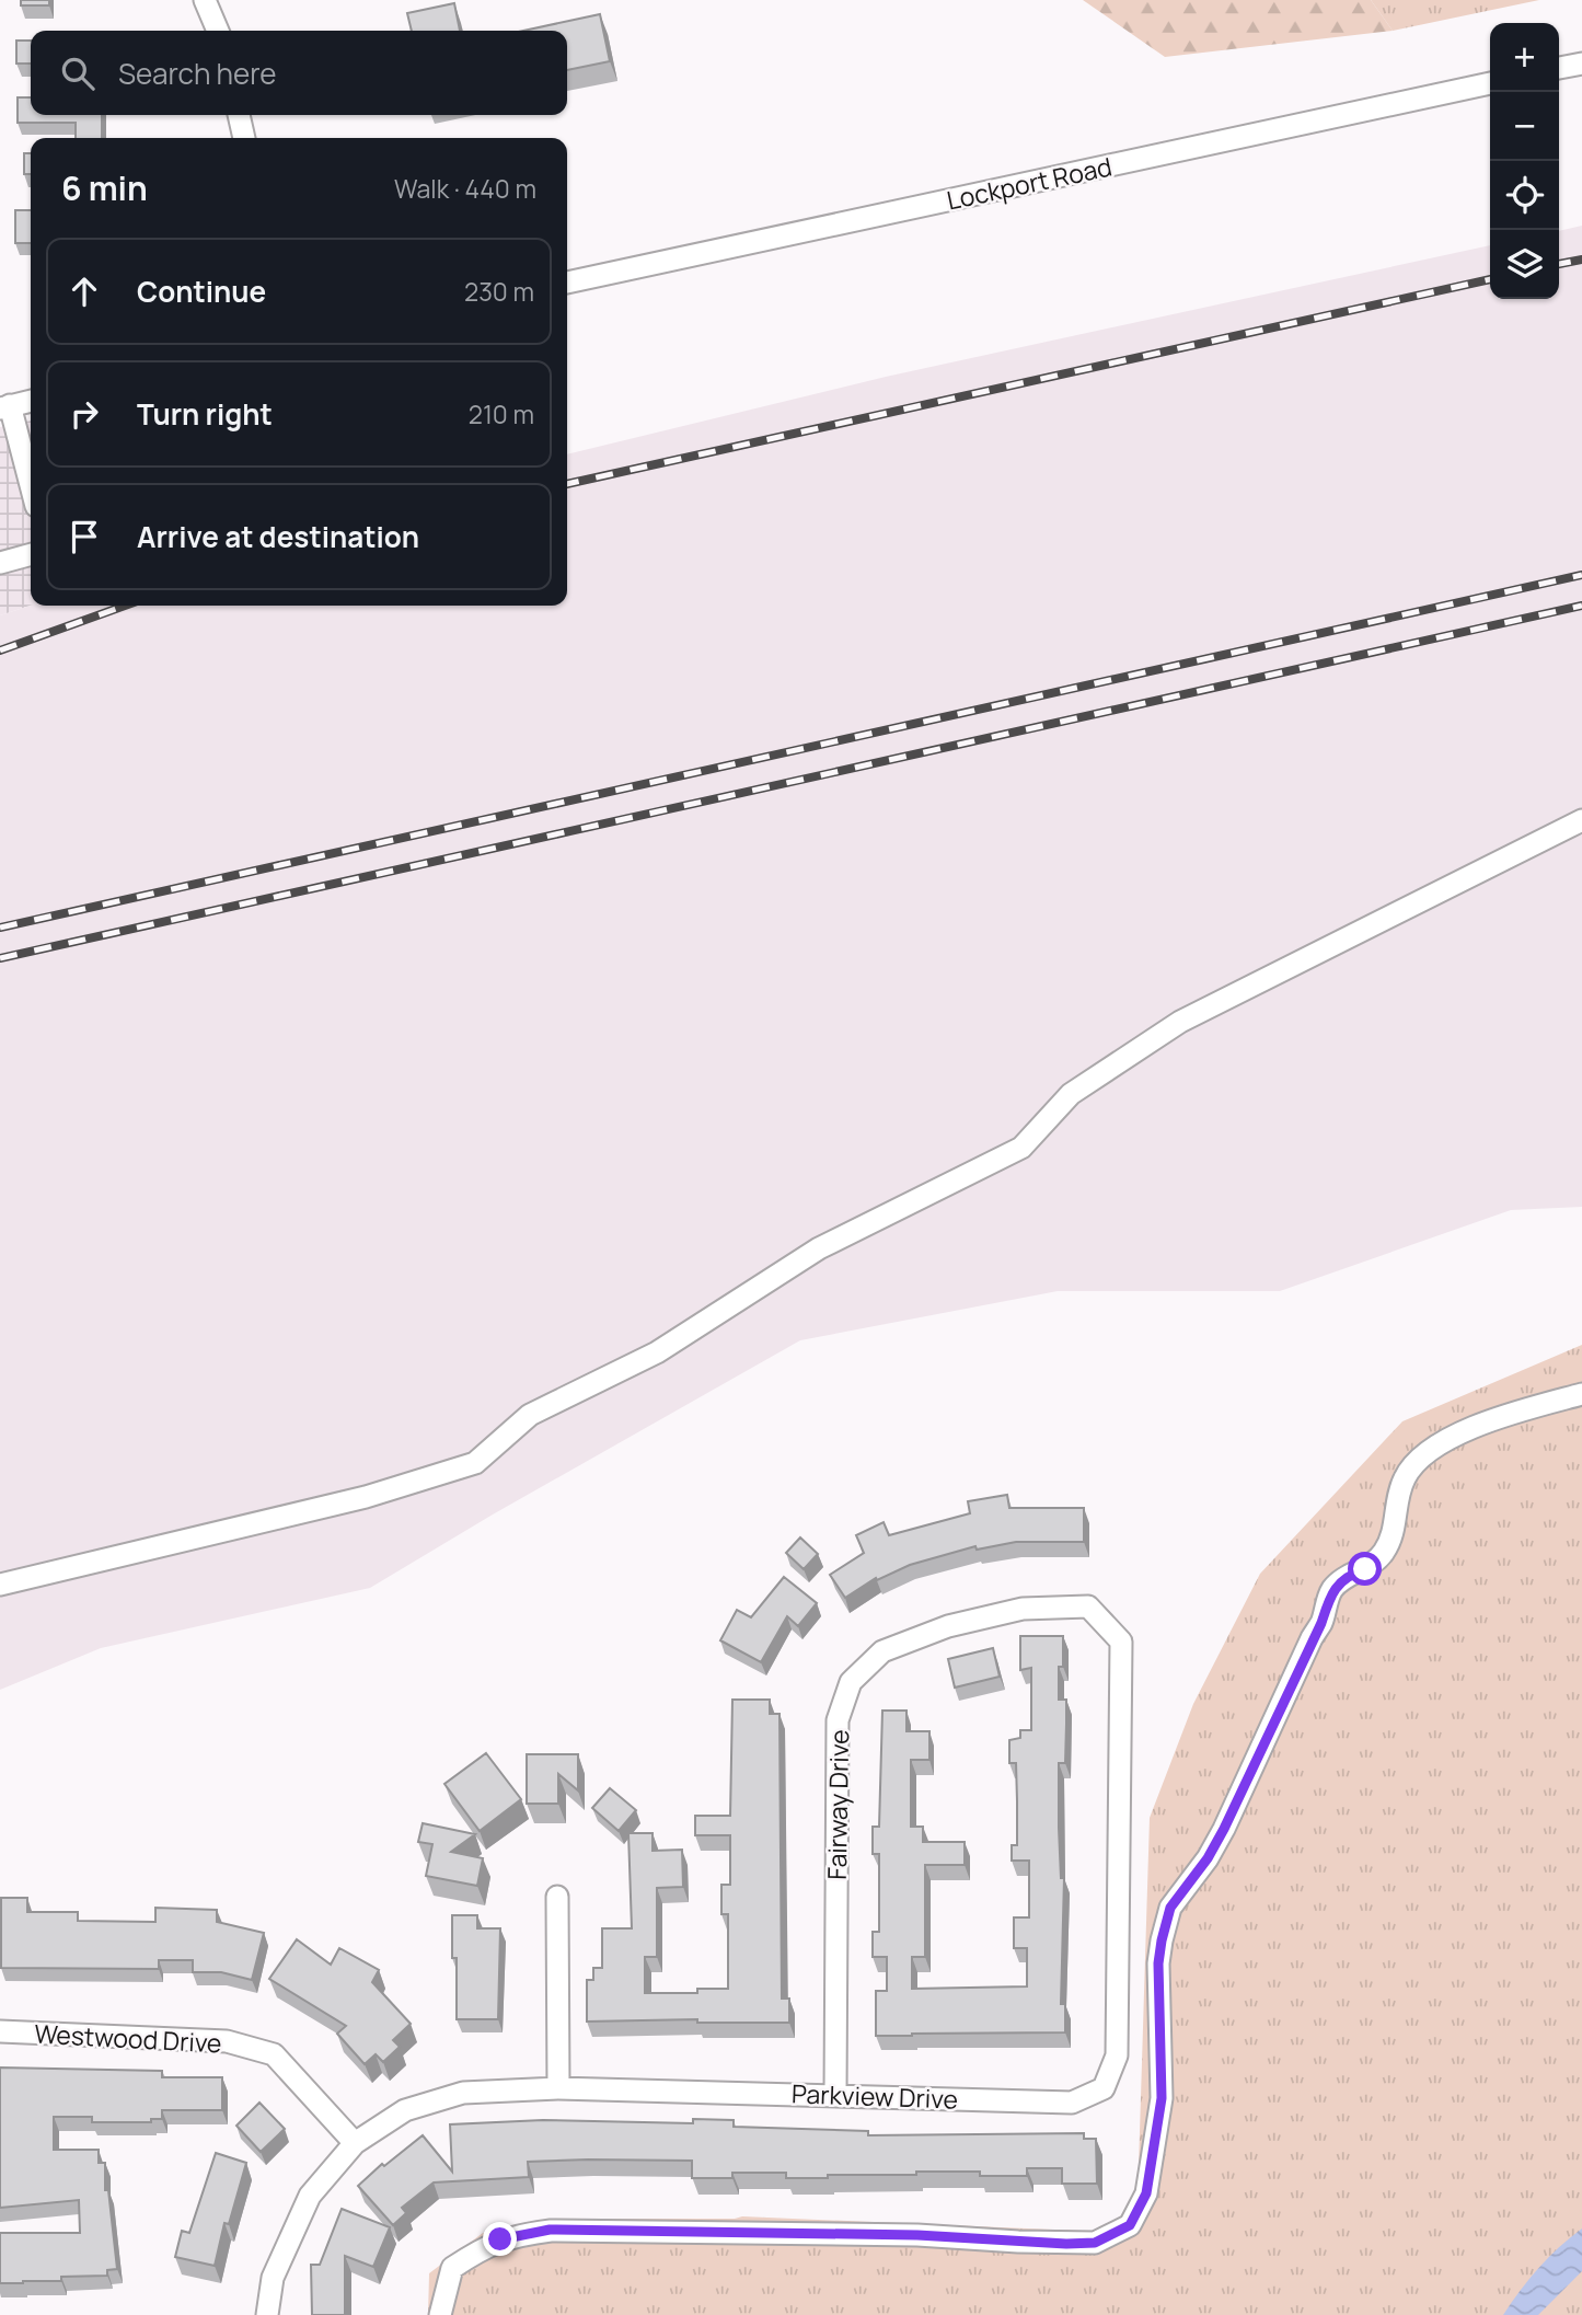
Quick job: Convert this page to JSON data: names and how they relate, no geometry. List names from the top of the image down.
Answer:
{
  "streets": {
    "street": [
      "Lockport Road",
      "Fairway Drive",
      "Westwood Drive",
      "Parkview Drive"
    ]
  },
  "crossings": [
    ["Fairway Drive", "Parkview Drive"],
    ["Westwood Drive", "Parkview Drive"]
  ],
  "page": {
    "map_buttons": ["+", "−"],
    "search": "Search here",
    "heading": ["6 min", "Walk · 440 m"],
    "list": [
      ["Continue", "230 m"],
      ["Turn right", "210 m"],
      "Arrive at destination"
    ]
  }
}
